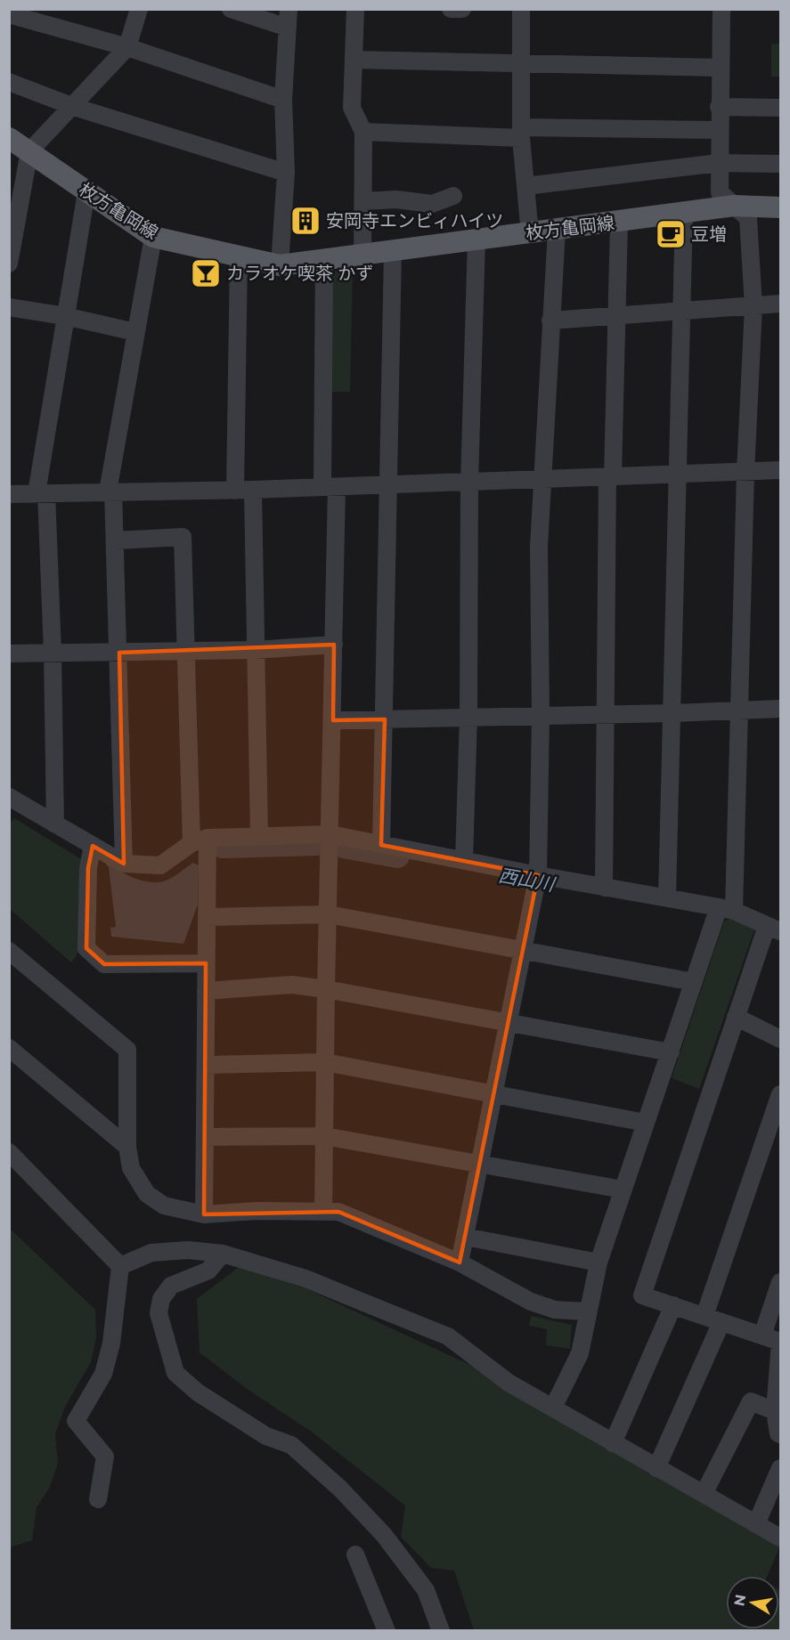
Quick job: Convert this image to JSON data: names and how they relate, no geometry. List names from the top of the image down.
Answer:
{
  "streets": {
    "main road": ["枚方亀岡線"]
  },
  "water": ["西山川"],
  "places": {
    "building": ["安岡寺エンビィハイツ"],
    "cafe": ["豆増"],
    "bar": ["カラオケ喫茶 かず"]
  },
  "north": "left"
}
